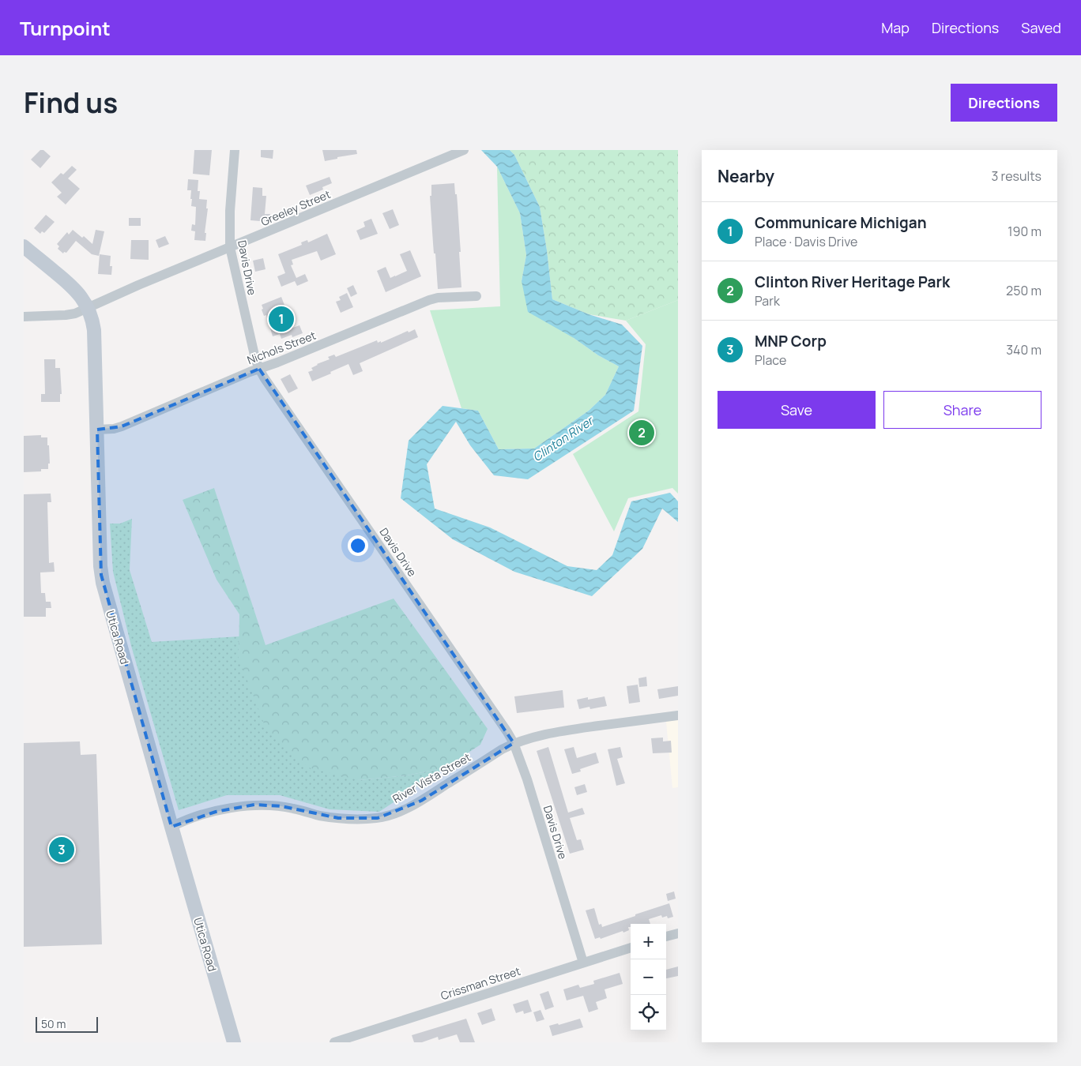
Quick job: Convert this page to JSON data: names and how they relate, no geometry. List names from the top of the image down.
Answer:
{
  "streets": {
    "street": [
      "Greeley Street",
      "Davis Drive",
      "Nichols Street",
      "Utica Road",
      "River Vista Street",
      "Crissman Street"
    ]
  },
  "crossings": [
    ["Greeley Street", "Davis Drive"],
    ["Greeley Street", "Utica Road"],
    ["Davis Drive", "Nichols Street"],
    ["Davis Drive", "River Vista Street"],
    ["Davis Drive", "Crissman Street"],
    ["Nichols Street", "Utica Road"],
    ["Utica Road", "River Vista Street"]
  ],
  "water": ["Clinton River"],
  "scale_bar": "50 m",
  "page": {
    "header": "Turnpoint",
    "nav": ["Map", "Directions", "Saved"],
    "title": "Find us",
    "buttons": [
      "Directions",
      ["Save", "Share"]
    ],
    "heading": ["Nearby", "3 results"],
    "list": [
      {
        "mark": "1",
        "name": "Communicare Michigan",
        "note": "Place · Davis Drive",
        "value": "190 m"
      },
      {
        "mark": "2",
        "name": "Clinton River Heritage Park",
        "note": "Park",
        "value": "250 m"
      },
      {
        "mark": "3",
        "name": "MNP Corp",
        "note": "Place",
        "value": "340 m"
      }
    ],
    "pins": ["1", "2", "3"],
    "map_buttons": ["+", "−"],
    "scale": "50 m"
  }
}
